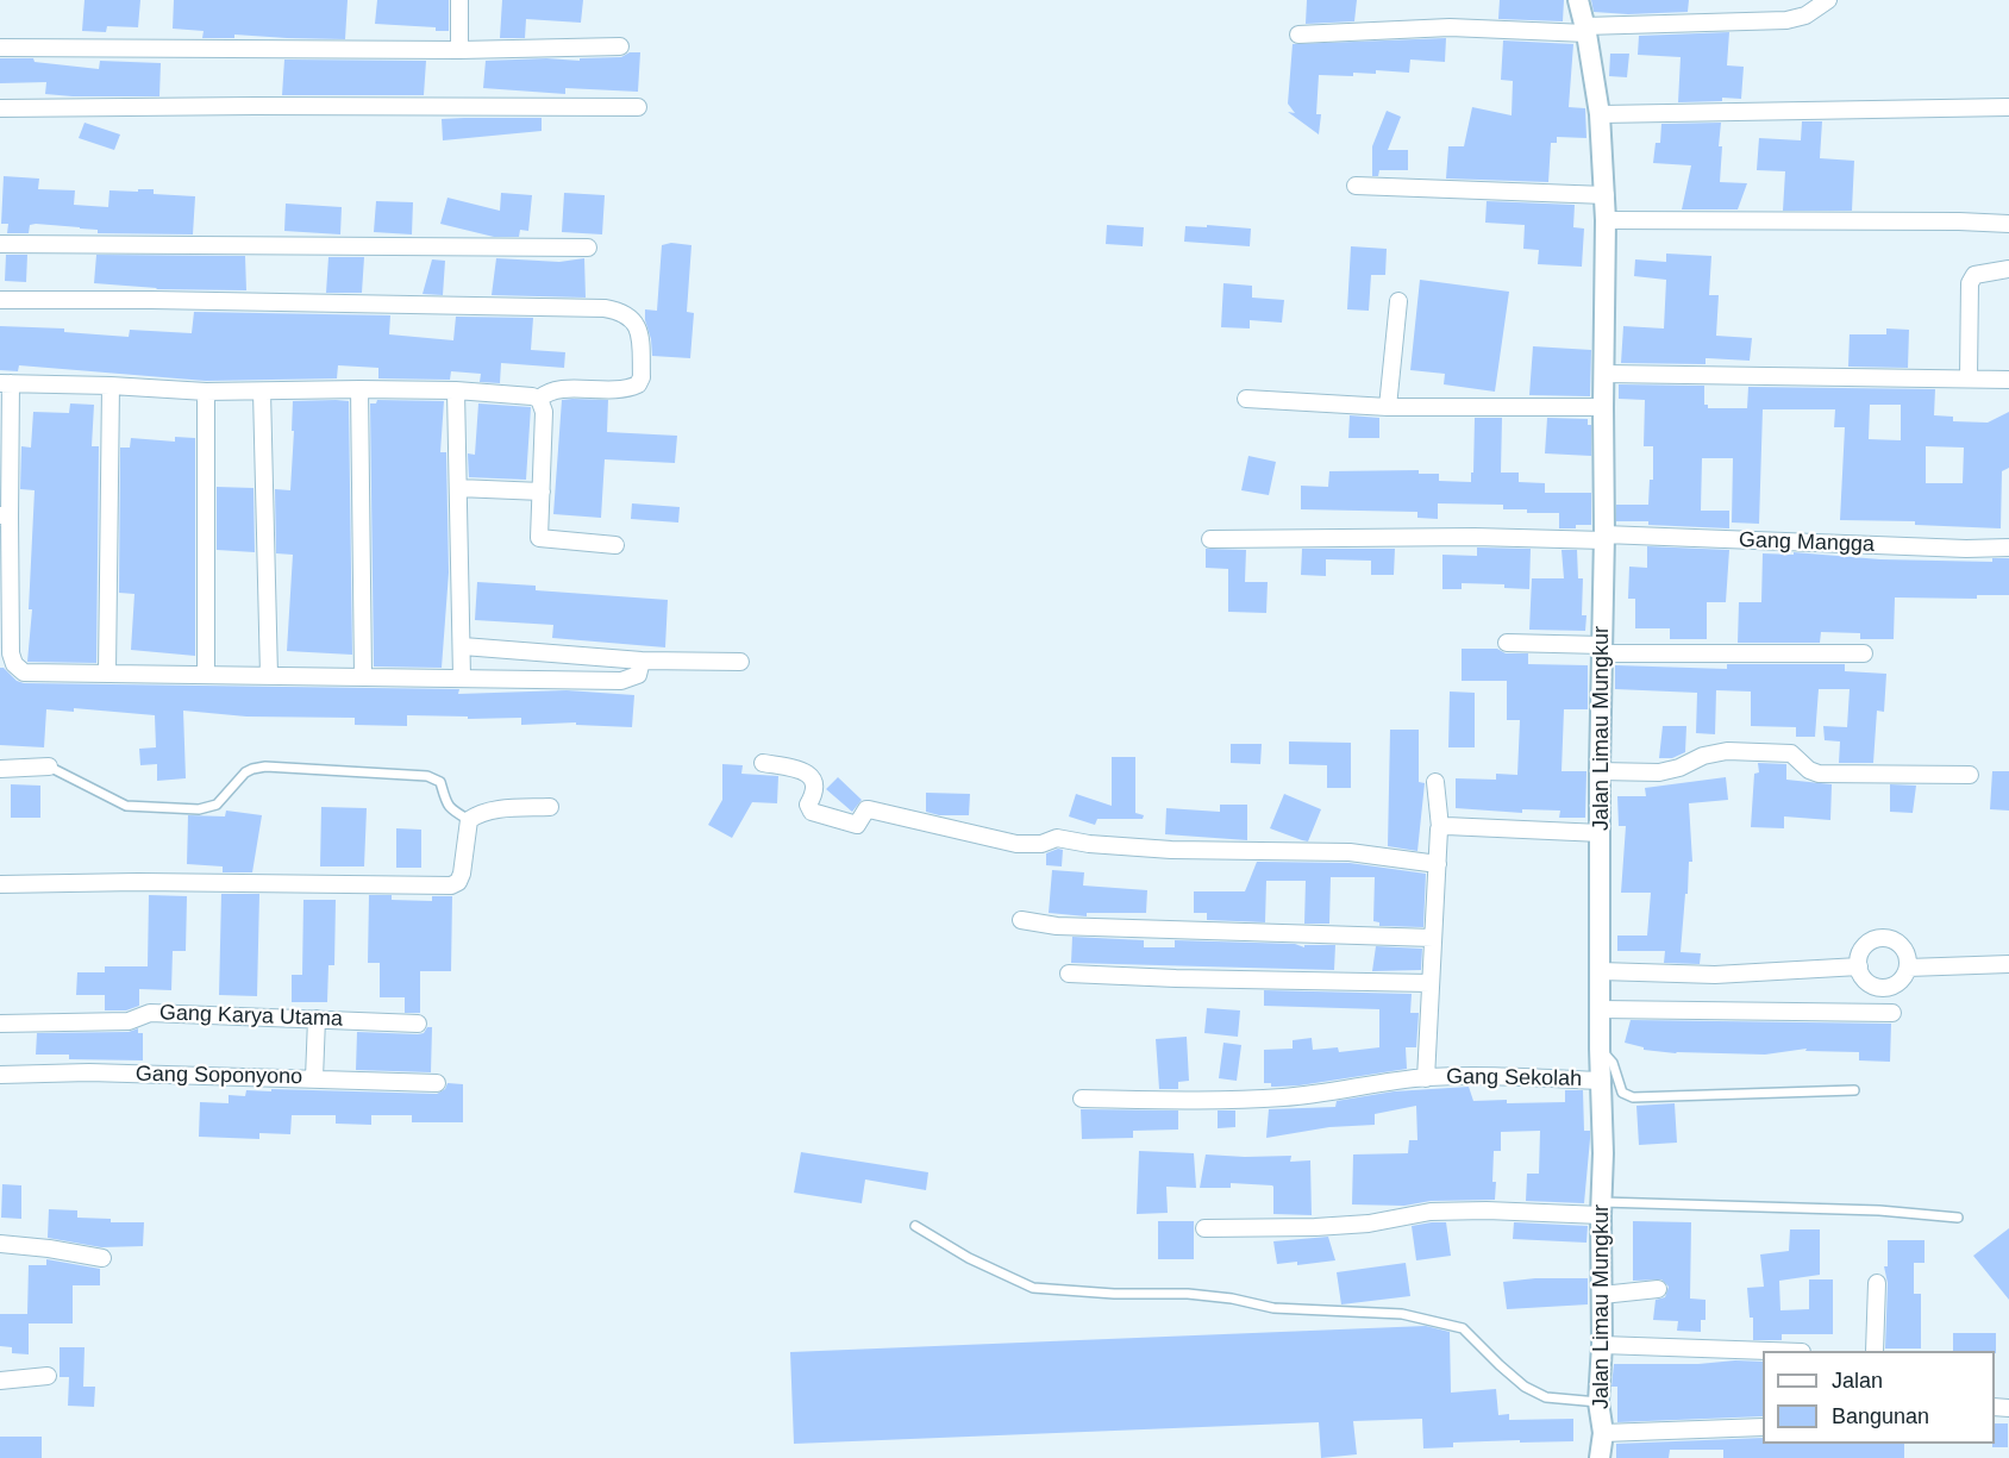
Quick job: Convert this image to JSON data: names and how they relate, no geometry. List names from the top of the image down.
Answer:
{
  "streets": {
    "street": [
      "Gang Mangga",
      "Jalan Limau Mungkur",
      "Gang Karya Utama",
      "Gang Soponyono",
      "Gang Sekolah"
    ]
  },
  "crossings": [
    ["Gang Mangga", "Jalan Limau Mungkur"],
    ["Jalan Limau Mungkur", "Gang Sekolah"]
  ],
  "legend": ["Jalan", "Bangunan"]
}
